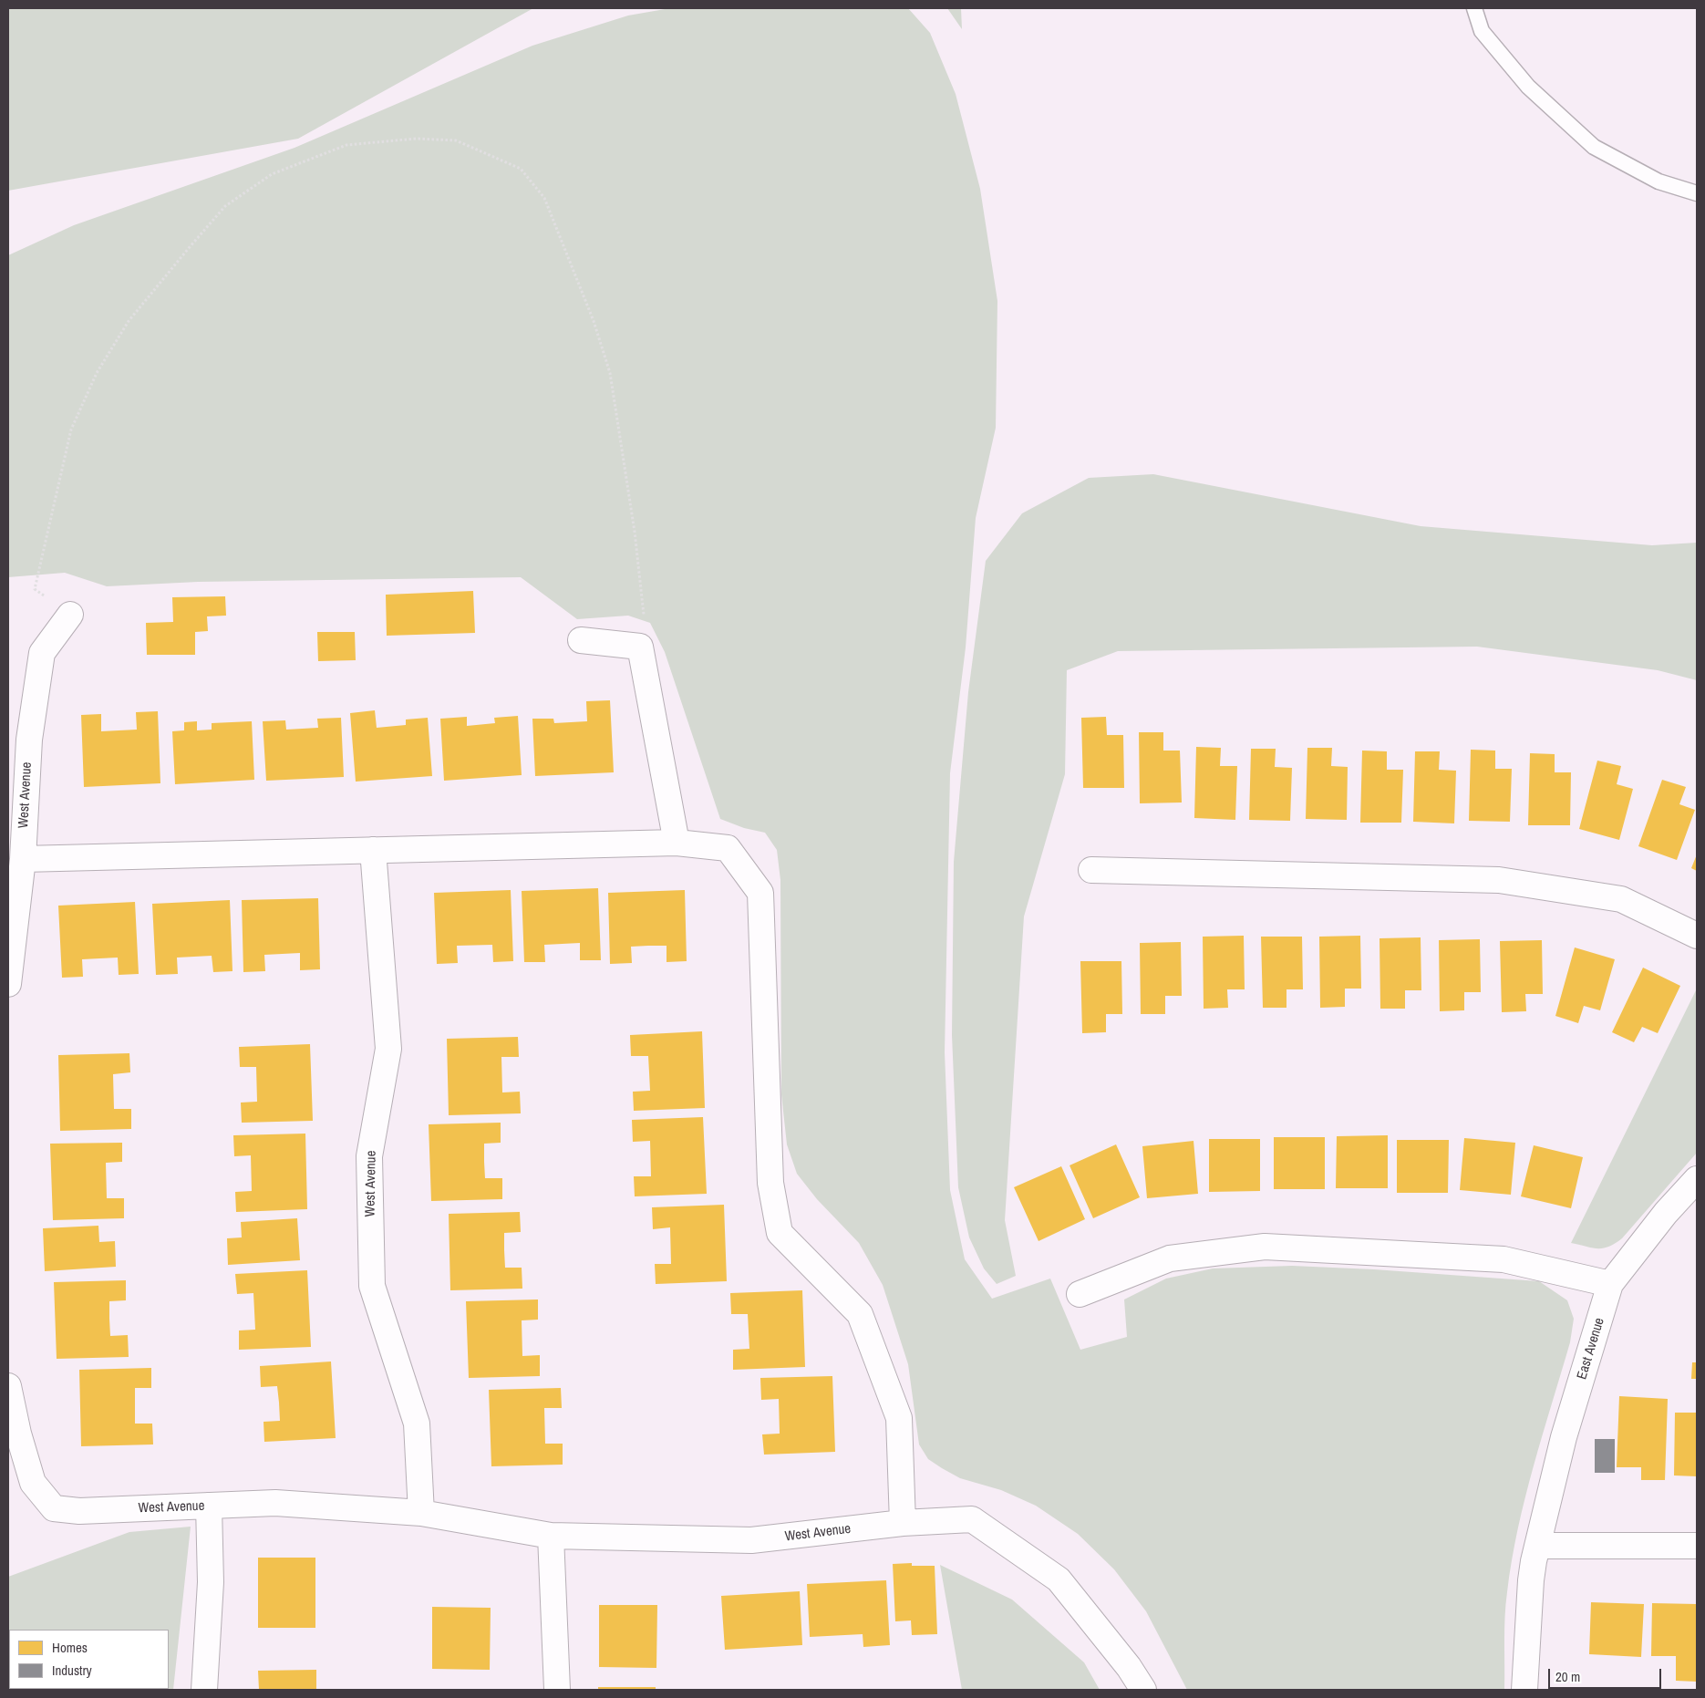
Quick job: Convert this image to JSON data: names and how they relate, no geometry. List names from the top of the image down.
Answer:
{
  "streets": {
    "street": ["West Avenue", "East Avenue"]
  },
  "legend": ["Homes", "Industry"],
  "scale_bar": "20 m"
}
